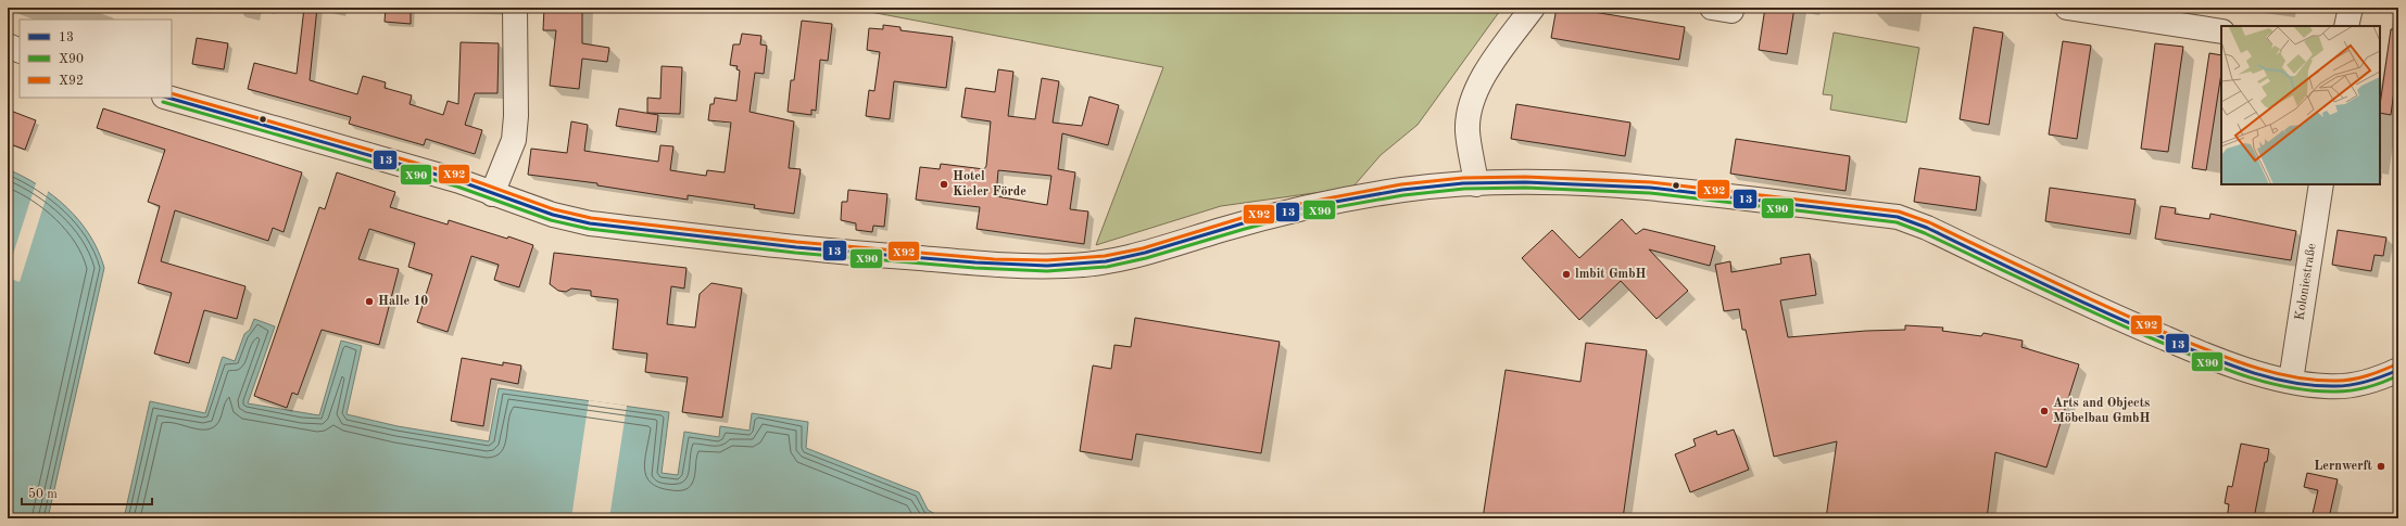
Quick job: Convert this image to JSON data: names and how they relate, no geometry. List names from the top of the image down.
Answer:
{
  "streets": {
    "street": ["Koloniestraße"]
  },
  "places": [
    "Hotel Kieler Förde",
    "lmbit GmbH",
    "Halle 10",
    "Arts and Objects Möbelbau GmbH",
    "Lernwerft"
  ],
  "lines": ["transit line X92", "transit line 13", "transit line X90"],
  "legend": ["13", "X90", "X92"],
  "scale_bar": "50 m"
}
